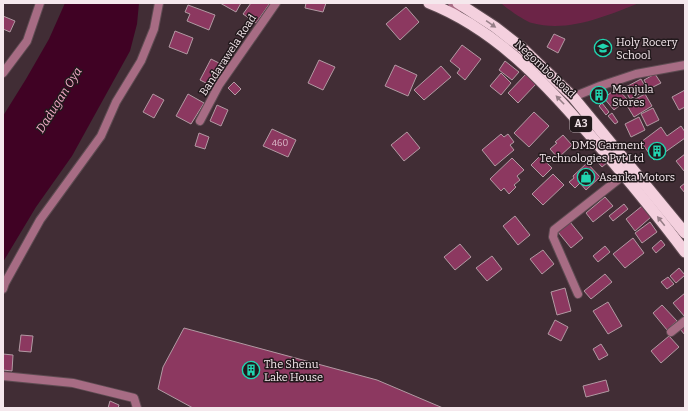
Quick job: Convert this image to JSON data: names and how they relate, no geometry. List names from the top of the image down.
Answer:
{
  "streets": {
    "highway": ["Negombo Road", "A3"],
    "street": ["Bandarawela Road"]
  },
  "water": ["Dadugan Oya"],
  "places": {
    "school or university": ["Holy Rocery School"],
    "building": ["Manjula Stores", "DMS Garment Technologies Pvt Ltd", "The Shenu Lake House"],
    "shop": ["Asanka Motors"]
  },
  "house_numbers": ["460"]
}
